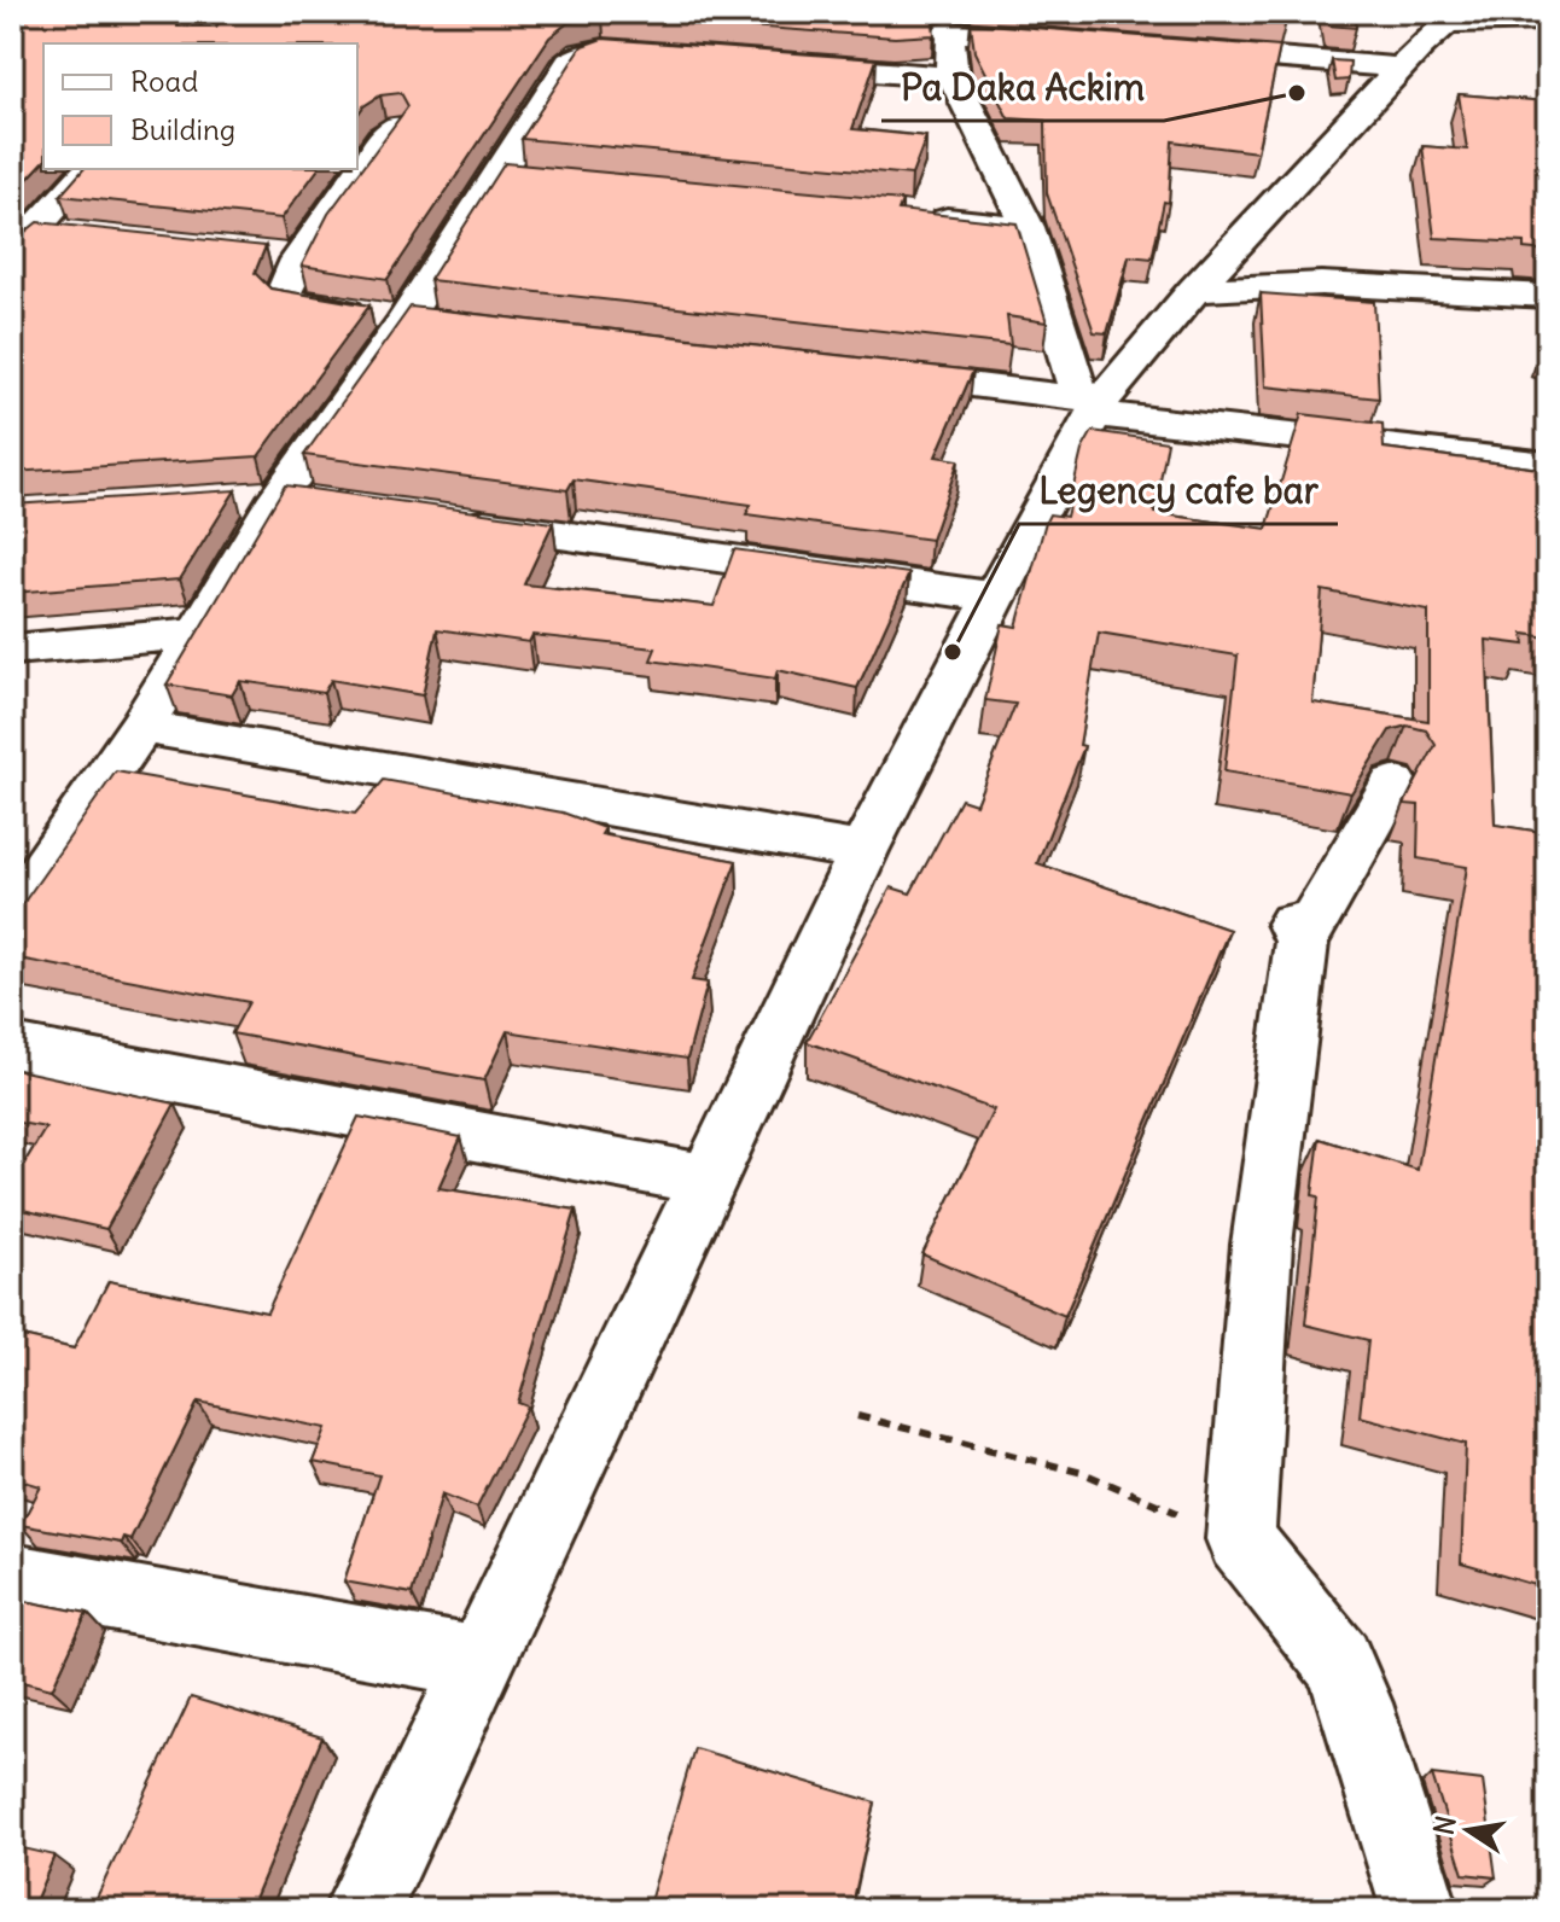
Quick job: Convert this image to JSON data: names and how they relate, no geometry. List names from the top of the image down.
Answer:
{
  "places": ["Pa Daka Ackim", "Legency cafe bar"],
  "legend": ["Road", "Building"],
  "north": "left"
}
